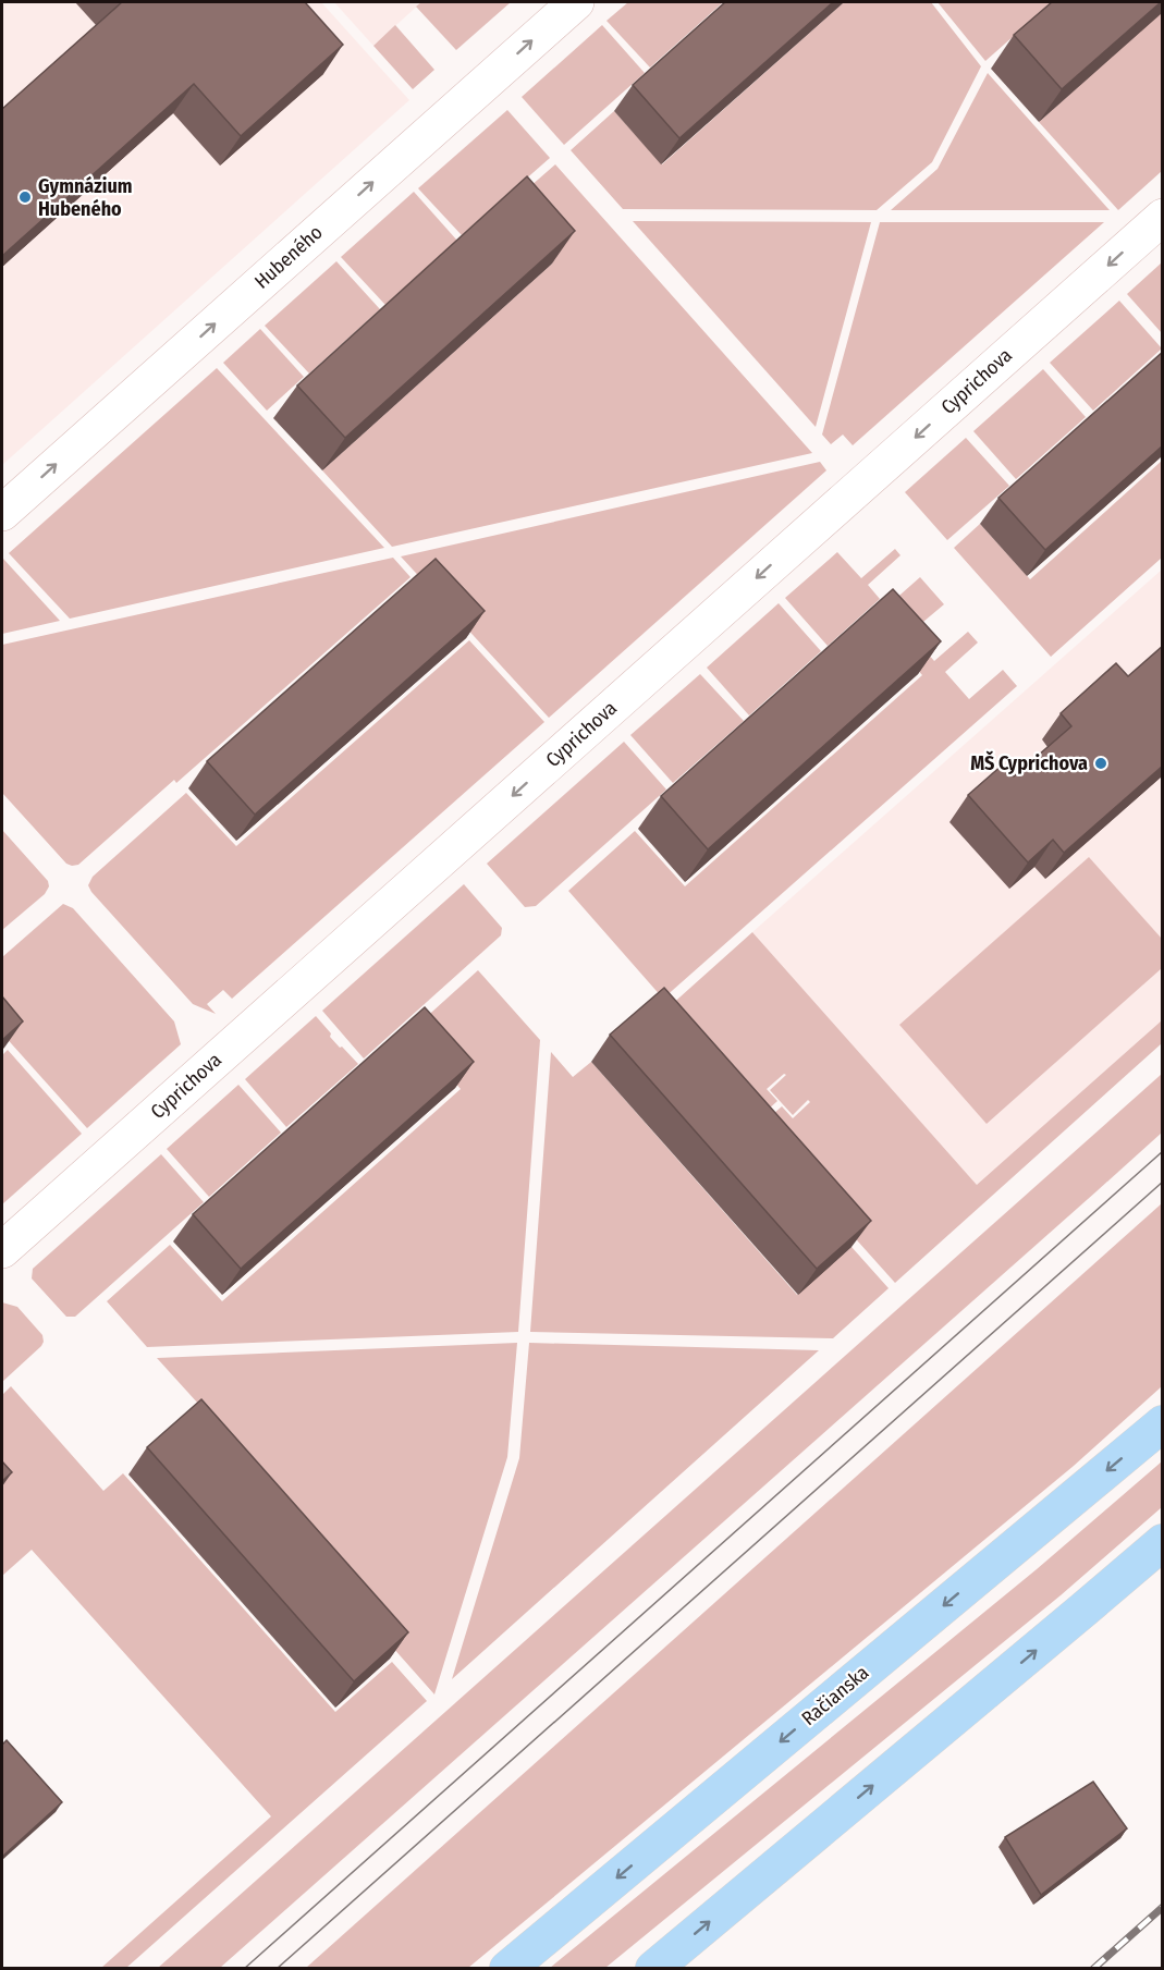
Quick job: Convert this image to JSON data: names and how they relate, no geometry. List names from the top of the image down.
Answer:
{
  "streets": {
    "main road": ["Račianska"],
    "street": ["Hubeného", "Cyprichova"]
  },
  "one_way": ["Hubeného", "Cyprichova"],
  "places": ["Gymnázium Hubeného", "MŠ Cyprichova"]
}
